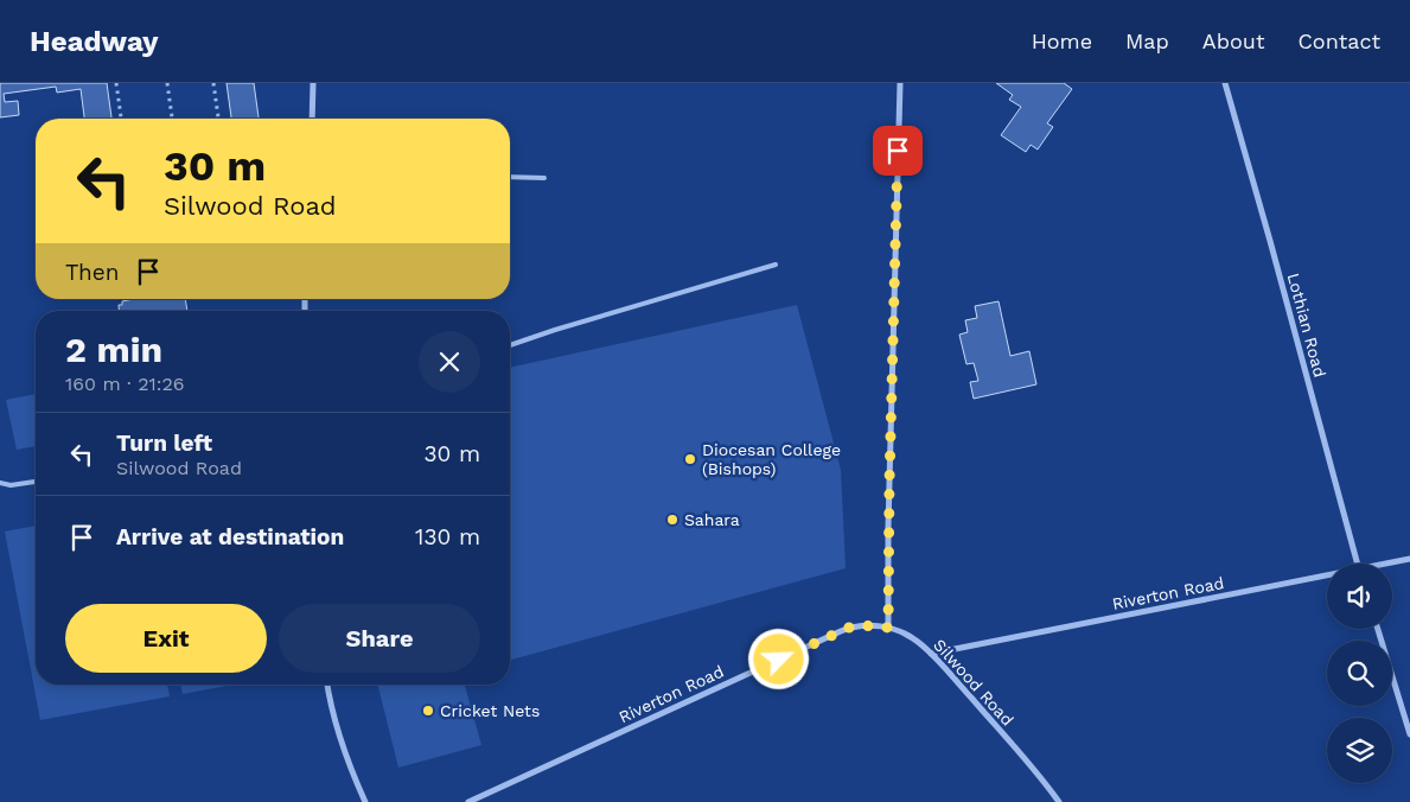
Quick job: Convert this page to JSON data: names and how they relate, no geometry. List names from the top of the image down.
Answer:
{
  "streets": {
    "street": ["Lothian Road", "Riverton Road", "Silwood Road"]
  },
  "crossings": [
    ["Riverton Road", "Silwood Road"]
  ],
  "places": ["Diocesan College (Bishops)", "Sahara", "Cricket Nets"],
  "page": {
    "header": "Headway",
    "nav": [
      "Home",
      "Map",
      "About",
      "Contact"
    ],
    "turn": ["30 m", "Silwood Road"],
    "then": "Then",
    "heading": ["2 min", "160 m · 21:26"],
    "list": [
      {
        "name": "Turn left",
        "note": "Silwood Road",
        "value": "30 m"
      },
      {
        "name": "Arrive at destination",
        "value": "130 m"
      }
    ],
    "buttons": ["Exit", "Share"]
  }
}
